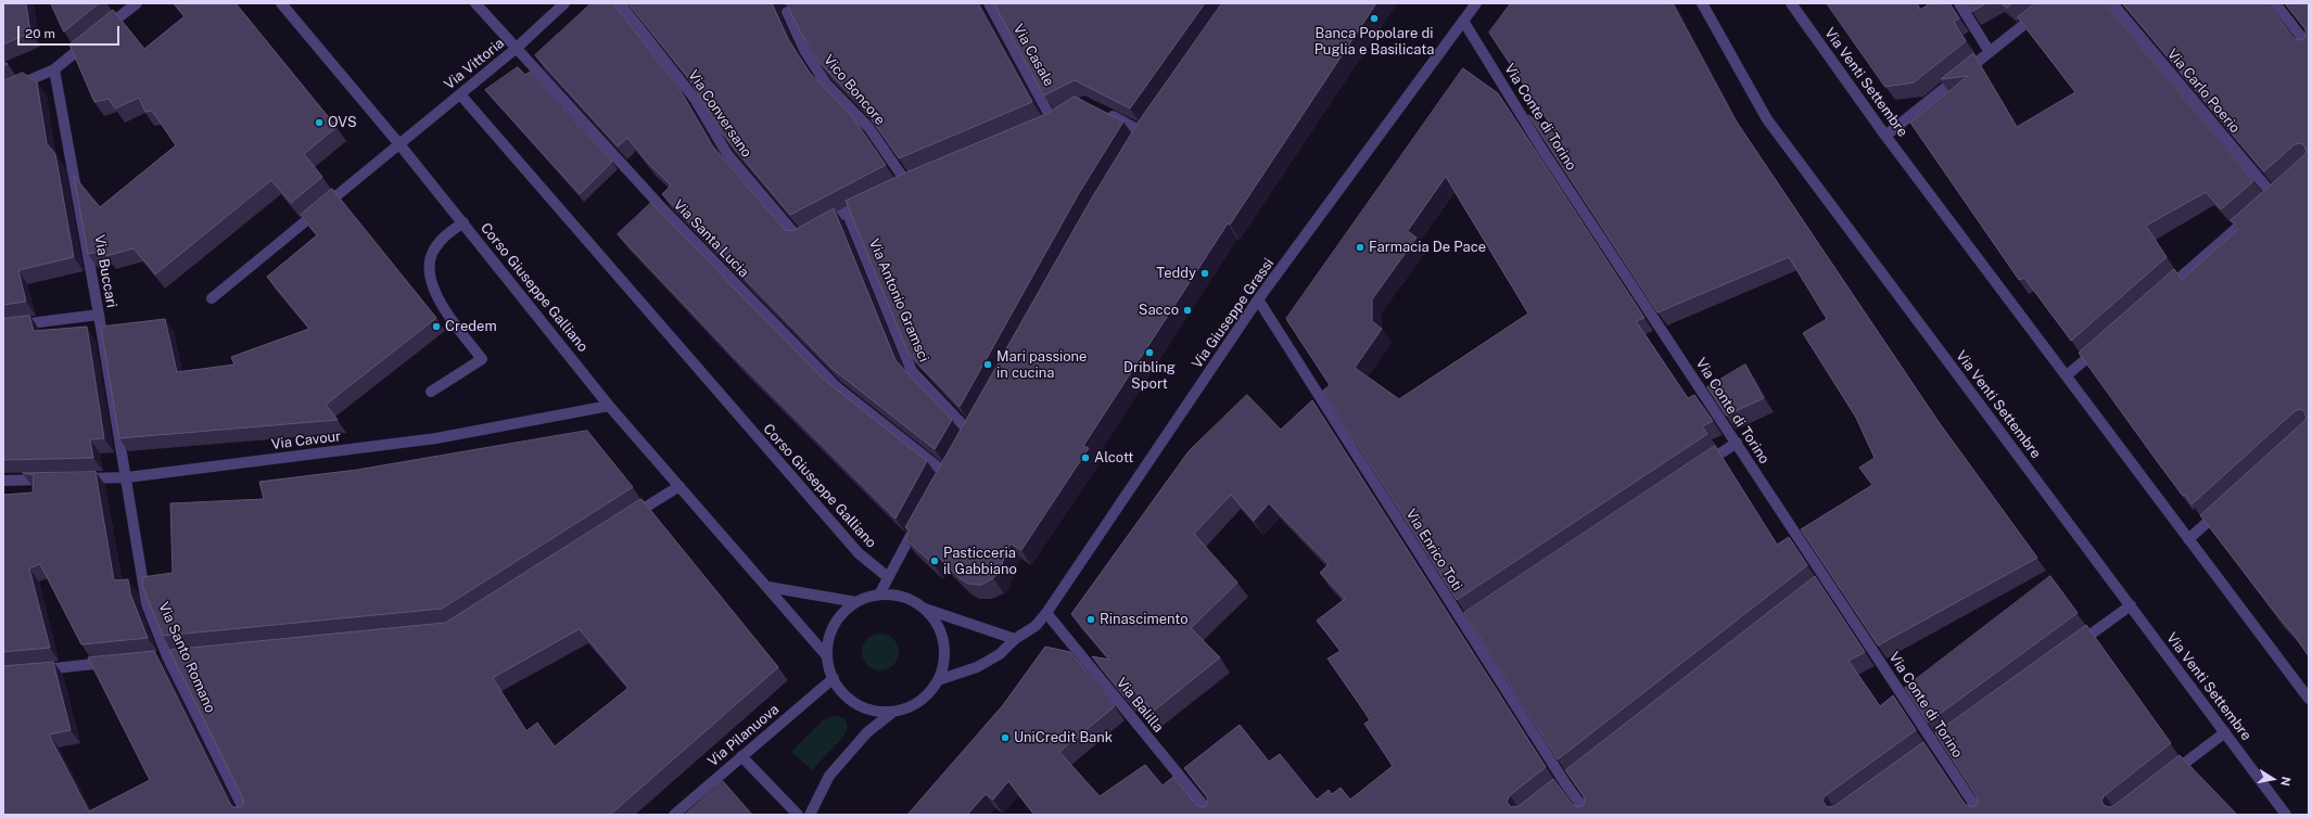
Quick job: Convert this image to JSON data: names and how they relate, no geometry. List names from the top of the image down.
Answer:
{
  "streets": {
    "street": [
      "Via Casale",
      "Via Vittoria",
      "Via Venti Settembre",
      "Vico Boncore",
      "Via Carlo Poerio",
      "Via Conversano",
      "Via Conte di Torino",
      "Via Santa Lucia",
      "Via Buccari",
      "Corso Giuseppe Galliano",
      "Via Antonio Gramsci",
      "Via Giuseppe Grassi",
      "Via Cavour",
      "Via Enrico Toti",
      "Via Santo Romano",
      "Via Balilla",
      "Via Pilanuova"
    ]
  },
  "crossings": [
    ["Via Vittoria", "Via Santa Lucia"],
    ["Via Vittoria", "Corso Giuseppe Galliano"],
    ["Via Conversano", "Via Antonio Gramsci"],
    ["Via Conte di Torino", "Via Giuseppe Grassi"],
    ["Via Buccari", "Via Cavour"],
    ["Via Buccari", "Via Santo Romano"],
    ["Corso Giuseppe Galliano", "Via Giuseppe Grassi"],
    ["Corso Giuseppe Galliano", "Via Cavour"],
    ["Corso Giuseppe Galliano", "Via Pilanuova"],
    ["Via Giuseppe Grassi", "Via Enrico Toti"],
    ["Via Giuseppe Grassi", "Via Balilla"],
    ["Via Giuseppe Grassi", "Via Pilanuova"],
    ["Via Cavour", "Via Santo Romano"]
  ],
  "places": [
    "Banca Popolare di Puglia e Basilicata",
    "OVS",
    "Farmacia De Pace",
    "Teddy",
    "Sacco",
    "Credem",
    "Dribling Sport",
    "Mari passione in cucina",
    "Alcott",
    "Pasticceria il Gabbiano",
    "Rinascimento",
    "UniCredit Bank"
  ],
  "scale_bar": "20 m",
  "north": "right"
}
